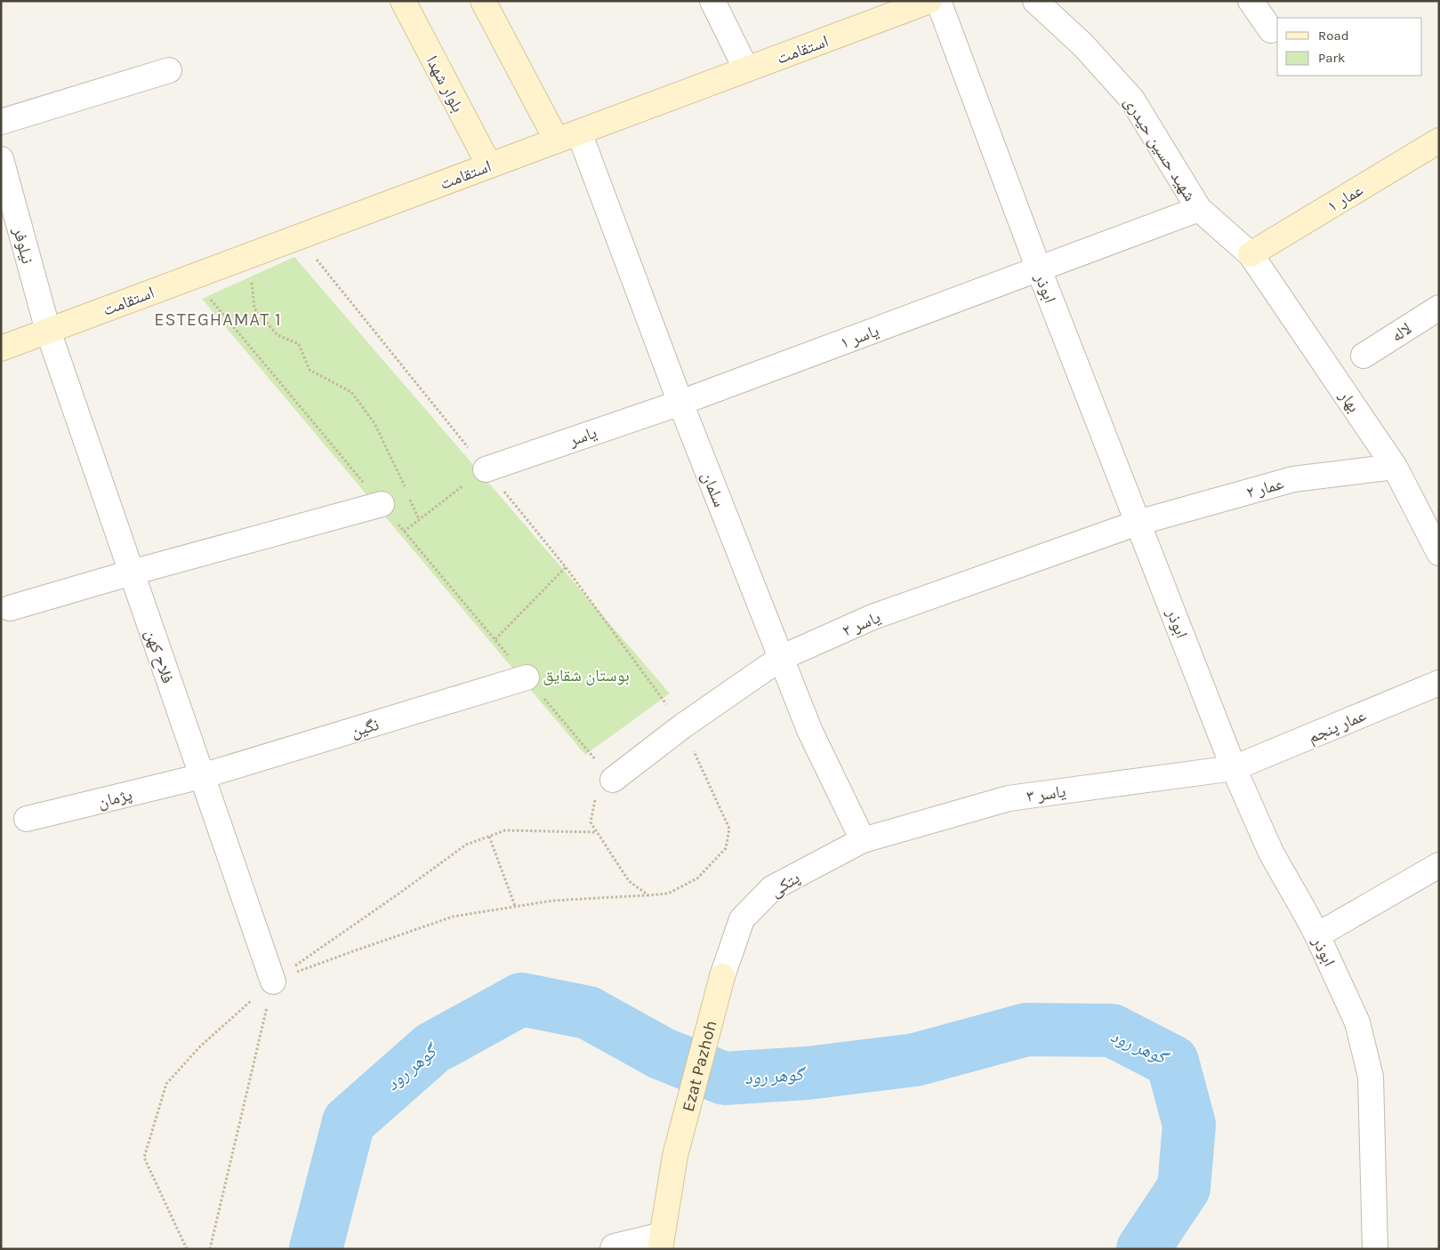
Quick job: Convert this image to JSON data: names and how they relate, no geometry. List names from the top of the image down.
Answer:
{
  "streets": {
    "main road": [
      "استقامت",
      "بلوار شهدا",
      "عمار ۱",
      "Ezat Pazhoh"
    ],
    "street": [
      "شهید حسین حیدری",
      "نیلوفر",
      "ابوذر",
      "لاله",
      "یاسر ۱",
      "بهار",
      "یاسر",
      "عمار ۲",
      "سلمان",
      "یاسر ۲",
      "فلاح کهن",
      "عمار پنجم",
      "نگین",
      "یاسر ۳",
      "پژمان",
      "پتکی"
    ]
  },
  "crossings": [
    ["استقامت", "بلوار شهدا"],
    ["استقامت", "نیلوفر"],
    ["استقامت", "سلمان"],
    ["استقامت", "فلاح کهن"],
    ["شهید حسین حیدری", "عمار ۱"],
    ["شهید حسین حیدری", "بهار"],
    ["عمار ۱", "بهار"],
    ["نیلوفر", "فلاح کهن"],
    ["ابوذر", "یاسر ۱"],
    ["ابوذر", "عمار ۲"],
    ["ابوذر", "یاسر ۲"],
    ["ابوذر", "عمار پنجم"],
    ["ابوذر", "یاسر ۳"],
    ["یاسر ۱", "یاسر"],
    ["یاسر ۱", "سلمان"],
    ["بهار", "عمار ۲"],
    ["یاسر", "سلمان"],
    ["عمار ۲", "یاسر ۲"],
    ["سلمان", "یاسر ۲"],
    ["سلمان", "یاسر ۳"],
    ["سلمان", "پتکی"],
    ["فلاح کهن", "نگین"],
    ["فلاح کهن", "پژمان"],
    ["عمار پنجم", "یاسر ۳"],
    ["نگین", "پژمان"],
    ["یاسر ۳", "پتکی"],
    ["پتکی", "Ezat Pazhoh"]
  ],
  "districts": ["ESTEGHAMAT 1"],
  "water": ["گوهر رود"],
  "parks": ["بوستان شقایق"],
  "legend": ["Road", "Park"]
}
